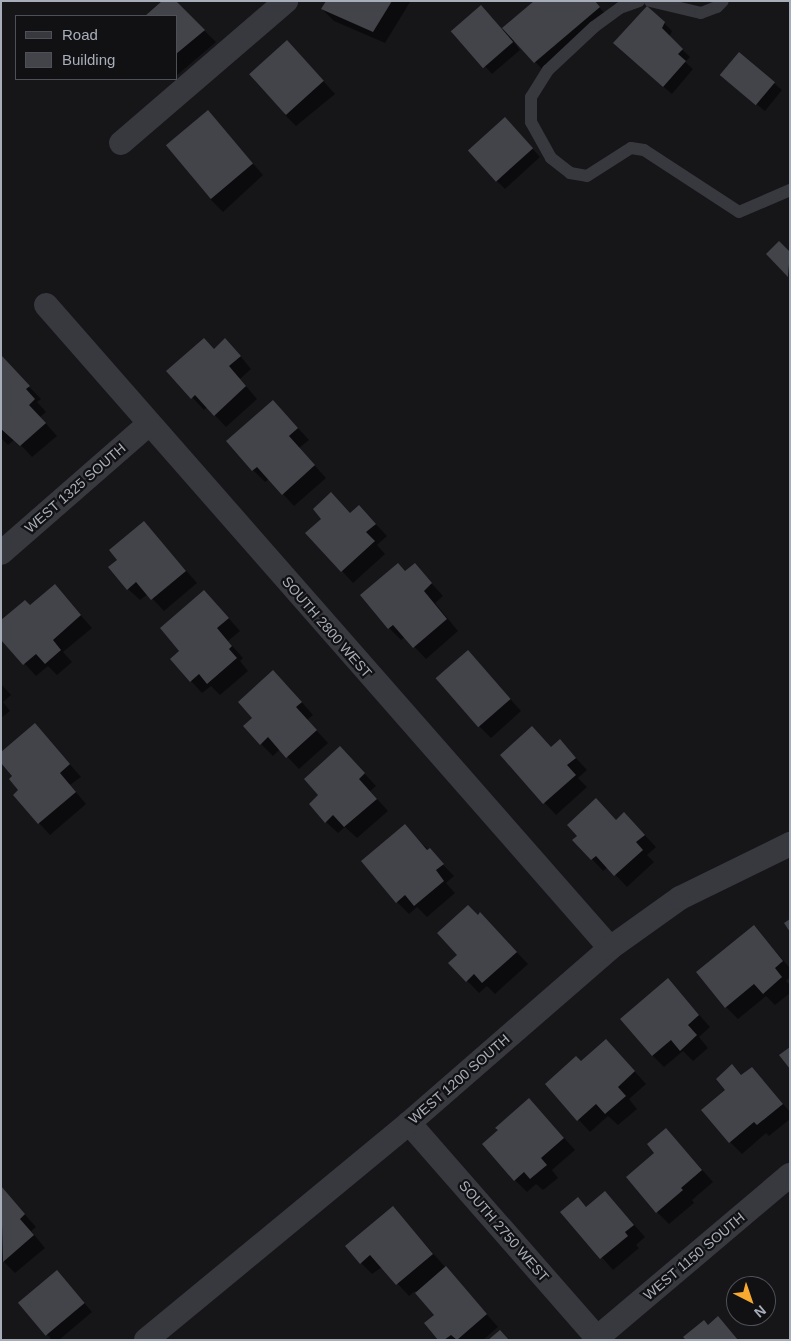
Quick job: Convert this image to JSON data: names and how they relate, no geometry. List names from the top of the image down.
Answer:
{
  "streets": {
    "street": [
      "WEST 1325 SOUTH",
      "SOUTH 2800 WEST",
      "WEST 1200 SOUTH",
      "SOUTH 2750 WEST",
      "WEST 1150 SOUTH"
    ]
  },
  "crossings": [
    ["WEST 1325 SOUTH", "SOUTH 2800 WEST"],
    ["SOUTH 2800 WEST", "WEST 1200 SOUTH"],
    ["WEST 1200 SOUTH", "SOUTH 2750 WEST"],
    ["SOUTH 2750 WEST", "WEST 1150 SOUTH"]
  ],
  "legend": ["Road", "Building"],
  "north": "bottom right"
}
